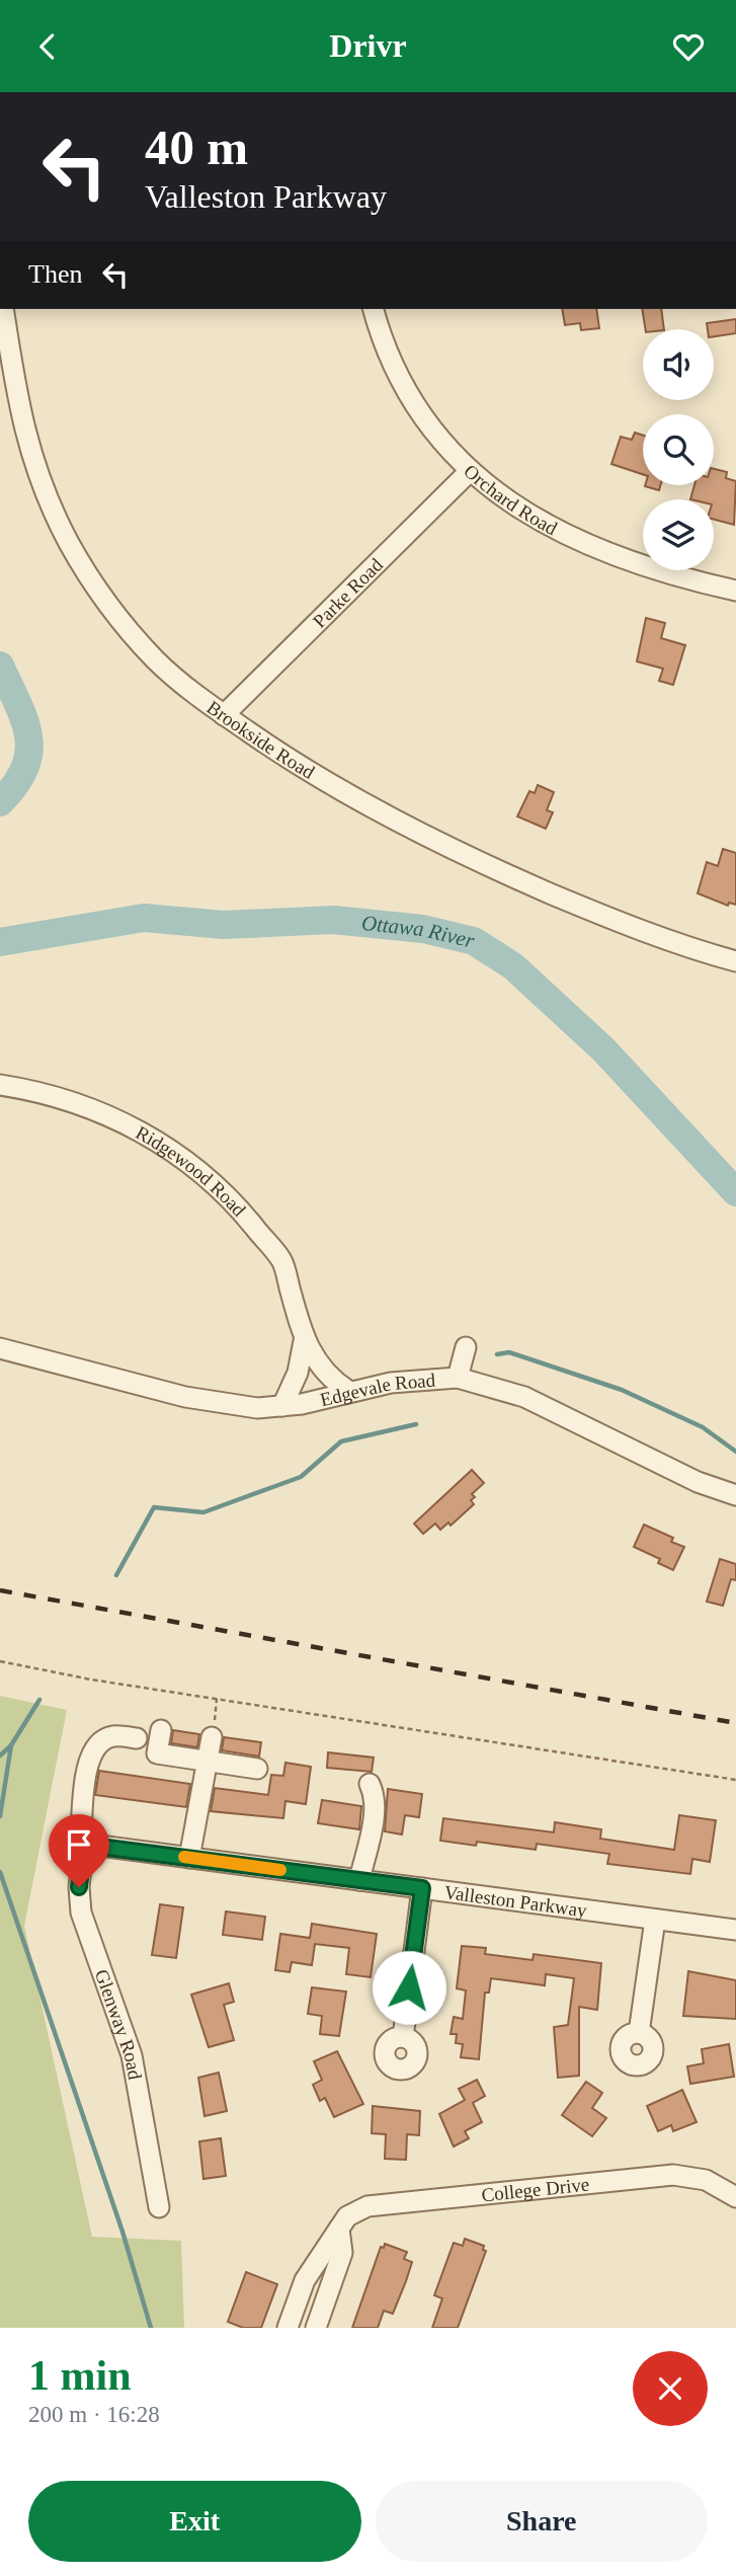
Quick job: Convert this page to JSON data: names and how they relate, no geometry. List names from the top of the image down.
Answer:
{
  "streets": {
    "street": [
      "Orchard Road",
      "Parke Road",
      "Brookside Road",
      "Ridgewood Road",
      "Edgevale Road",
      "Valleston Parkway",
      "Glenway Road",
      "College Drive"
    ]
  },
  "crossings": [
    ["Orchard Road", "Parke Road"],
    ["Parke Road", "Brookside Road"],
    ["Ridgewood Road", "Edgevale Road"],
    ["Valleston Parkway", "Glenway Road"]
  ],
  "water": ["Ottawa River"],
  "page": {
    "header": "Drivr",
    "turn": ["40 m", "Valleston Parkway"],
    "then": "Then",
    "heading": ["1 min", "200 m · 16:28"],
    "buttons": ["Exit", "Share"]
  }
}
